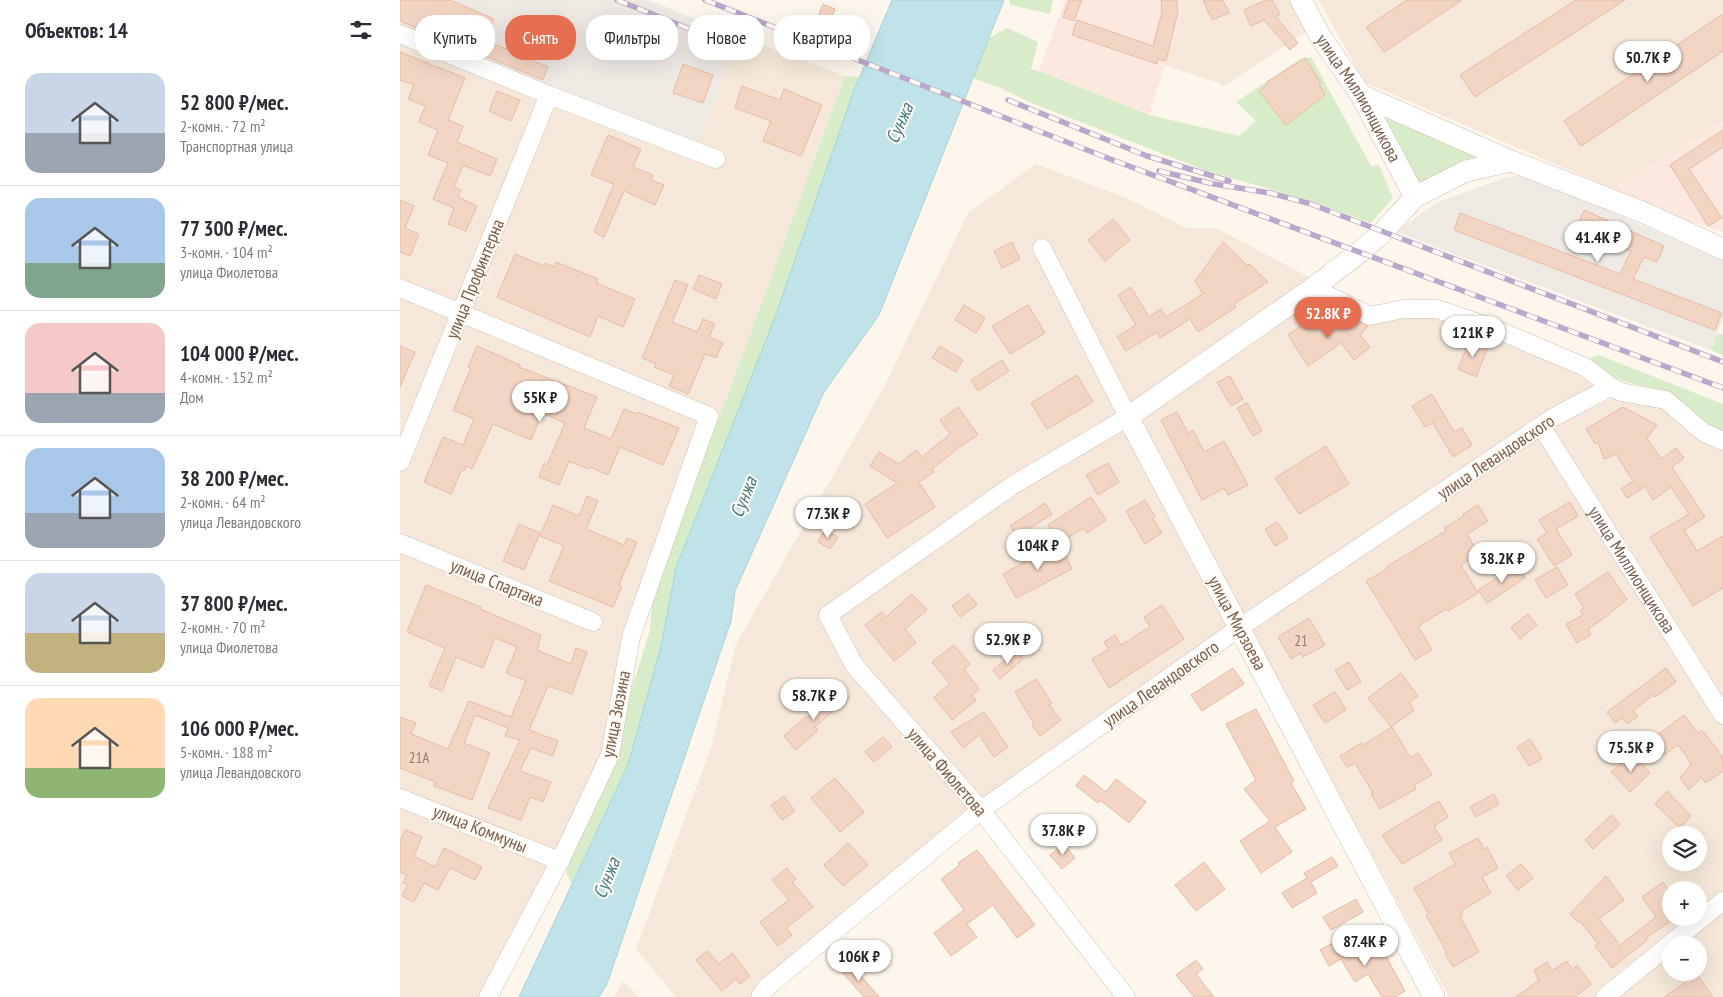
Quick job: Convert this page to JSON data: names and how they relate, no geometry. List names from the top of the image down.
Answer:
{
  "streets": {
    "street": [
      "улица Миллионщикова",
      "улица Профинтерна",
      "улица Левандовского",
      "улица Спартака",
      "улица Мирзоева",
      "улица Зюзина",
      "улица Фиолетова",
      "улица Коммуны"
    ]
  },
  "crossings": [
    ["улица Миллионщикова", "улица Левандовского"],
    ["улица Профинтерна", "улица Зюзина"],
    ["улица Левандовского", "улица Мирзоева"],
    ["улица Левандовского", "улица Фиолетова"],
    ["улица Мирзоева", "улица Фиолетова"],
    ["улица Зюзина", "улица Коммуны"]
  ],
  "water": ["Сунжа"],
  "house_numbers": ["21", "21А"],
  "page": {
    "heading": "Объектов: 14",
    "chip": [
      "Купить",
      "Снять",
      "Фильтры",
      "Новое",
      "Квартира"
    ],
    "price": [
      "50.7K ₽",
      "41.4K ₽",
      "52.8K ₽",
      "121K ₽",
      "55K ₽",
      "77.3K ₽",
      "104K ₽",
      "38.2K ₽",
      "52.9K ₽",
      "58.7K ₽",
      "75.5K ₽",
      "37.8K ₽",
      "87.4K ₽",
      "106K ₽"
    ],
    "list": [
      {
        "name": "52 800 ₽/мес.",
        "note": "2-комн. · 72 m² · Транспортная улица"
      },
      {
        "name": "77 300 ₽/мес.",
        "note": "3-комн. · 104 m² · улица Фиолетова"
      },
      {
        "name": "104 000 ₽/мес.",
        "note": "4-комн. · 152 m² · Дом"
      },
      {
        "name": "38 200 ₽/мес.",
        "note": "2-комн. · 64 m² · улица Левандовского"
      },
      {
        "name": "37 800 ₽/мес.",
        "note": "2-комн. · 70 m² · улица Фиолетова"
      },
      {
        "name": "106 000 ₽/мес.",
        "note": "5-комн. · 188 m² · улица Левандовского"
      }
    ],
    "map_buttons": ["+", "−"]
  }
}
